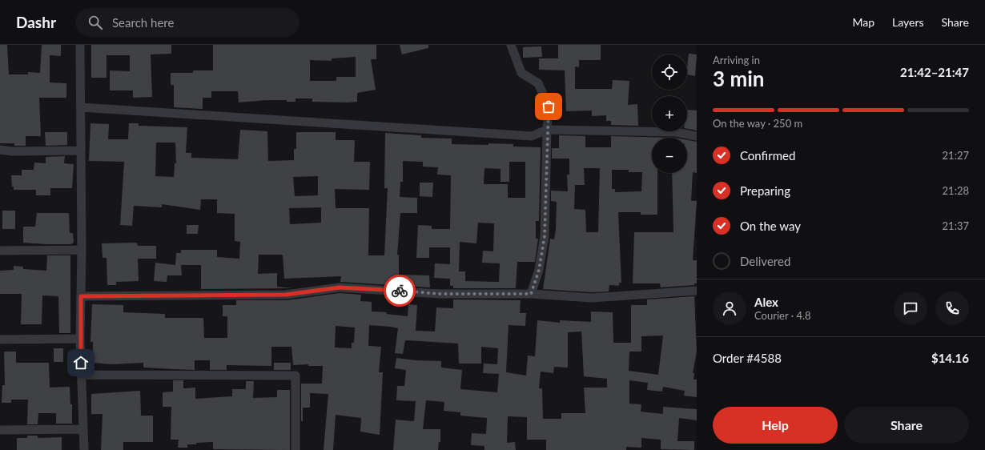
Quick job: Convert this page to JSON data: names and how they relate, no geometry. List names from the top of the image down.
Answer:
{
  "page": {
    "header": "Dashr",
    "search": "Search here",
    "nav": ["Map", "Layers", "Share"],
    "heading": ["3 min", "Arriving in", "21:42–21:47"],
    "panel": [
      "Alex",
      "Courier · 4.8",
      "Order #4588",
      "$14.16"
    ],
    "map_buttons": ["+", "−"],
    "bar": "On the way · 250 m",
    "list": [
      ["Confirmed", "21:27"],
      ["Preparing", "21:28"],
      ["On the way", "21:37"],
      "Delivered"
    ],
    "buttons": ["Help", "Share"]
  }
}
